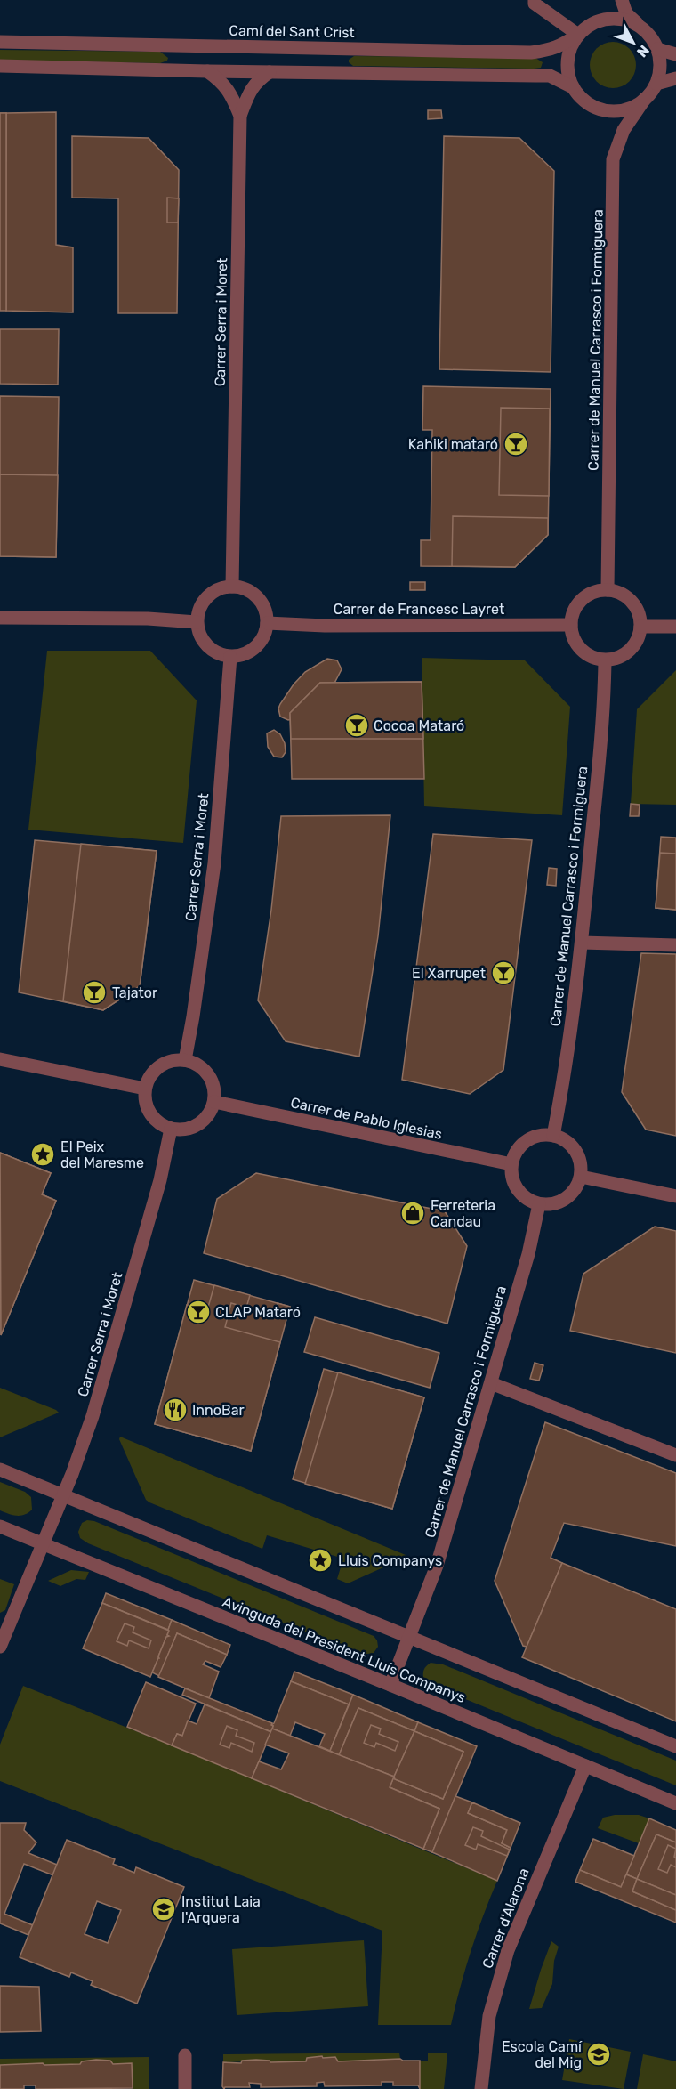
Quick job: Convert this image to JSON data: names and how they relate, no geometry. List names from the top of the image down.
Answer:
{
  "streets": {
    "street": [
      "Camí del Sant Crist",
      "Carrer Serra i Moret",
      "Carrer de Manuel Carrasco i Formiguera",
      "Carrer de Francesc Layret",
      "Carrer de Pablo Iglesias",
      "Avinguda del President Lluís Companys",
      "Carrer d'Alarona"
    ]
  },
  "crossings": [
    ["Camí del Sant Crist", "Carrer de Manuel Carrasco i Formiguera"],
    ["Carrer Serra i Moret", "Carrer de Francesc Layret"],
    ["Carrer Serra i Moret", "Carrer de Pablo Iglesias"],
    ["Carrer Serra i Moret", "Avinguda del President Lluís Companys"],
    ["Carrer de Manuel Carrasco i Formiguera", "Carrer de Francesc Layret"],
    ["Carrer de Manuel Carrasco i Formiguera", "Carrer de Pablo Iglesias"],
    ["Carrer de Manuel Carrasco i Formiguera", "Avinguda del President Lluís Companys"],
    ["Avinguda del President Lluís Companys", "Carrer d'Alarona"]
  ],
  "places": {
    "bar": [
      "Kahiki mataró",
      "Cocoa Mataró",
      "El Xarrupet",
      "Tajator",
      "CLAP Mataró"
    ],
    "place": ["El Peix del Maresme", "Lluis Companys"],
    "shop": ["Ferreteria Candau"],
    "restaurant": ["InnoBar"],
    "school or university": ["Institut Laia l'Arquera", "Escola Camí del Mig"]
  },
  "north": "bottom right"
}
